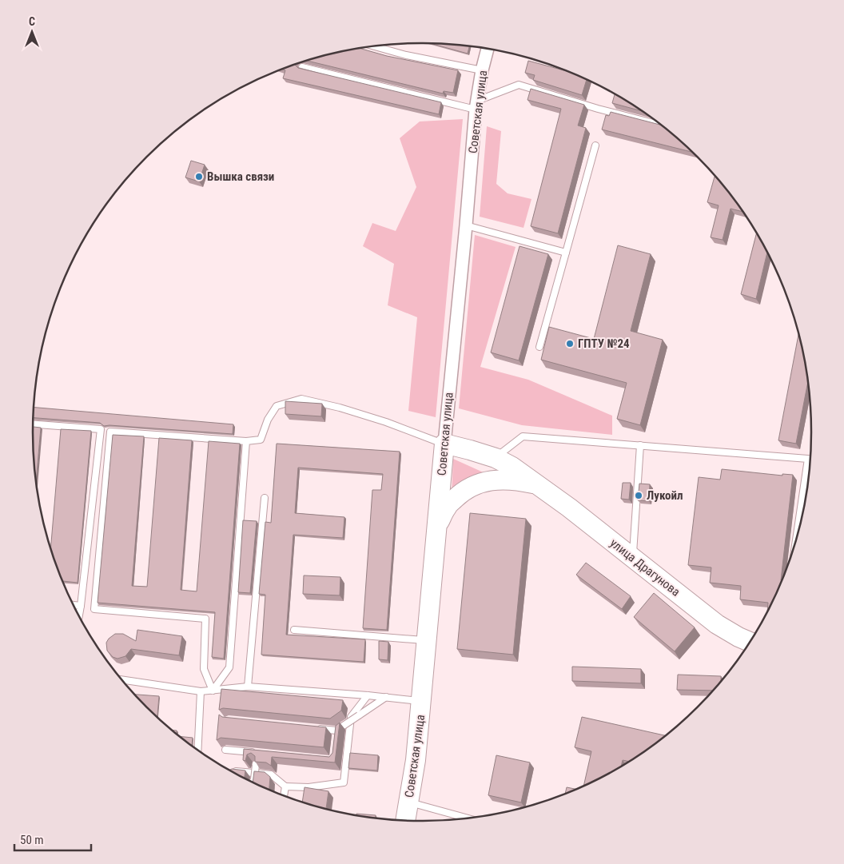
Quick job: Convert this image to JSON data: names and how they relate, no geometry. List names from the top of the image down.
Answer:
{
  "streets": {
    "main road": ["Советская улица", "улица Драгунова"]
  },
  "crossings": [
    ["Советская улица", "улица Драгунова"]
  ],
  "places": ["Вышка связи", "ГПТУ №24", "Лукойл"],
  "scale_bar": "50 m",
  "north": "top"
}
